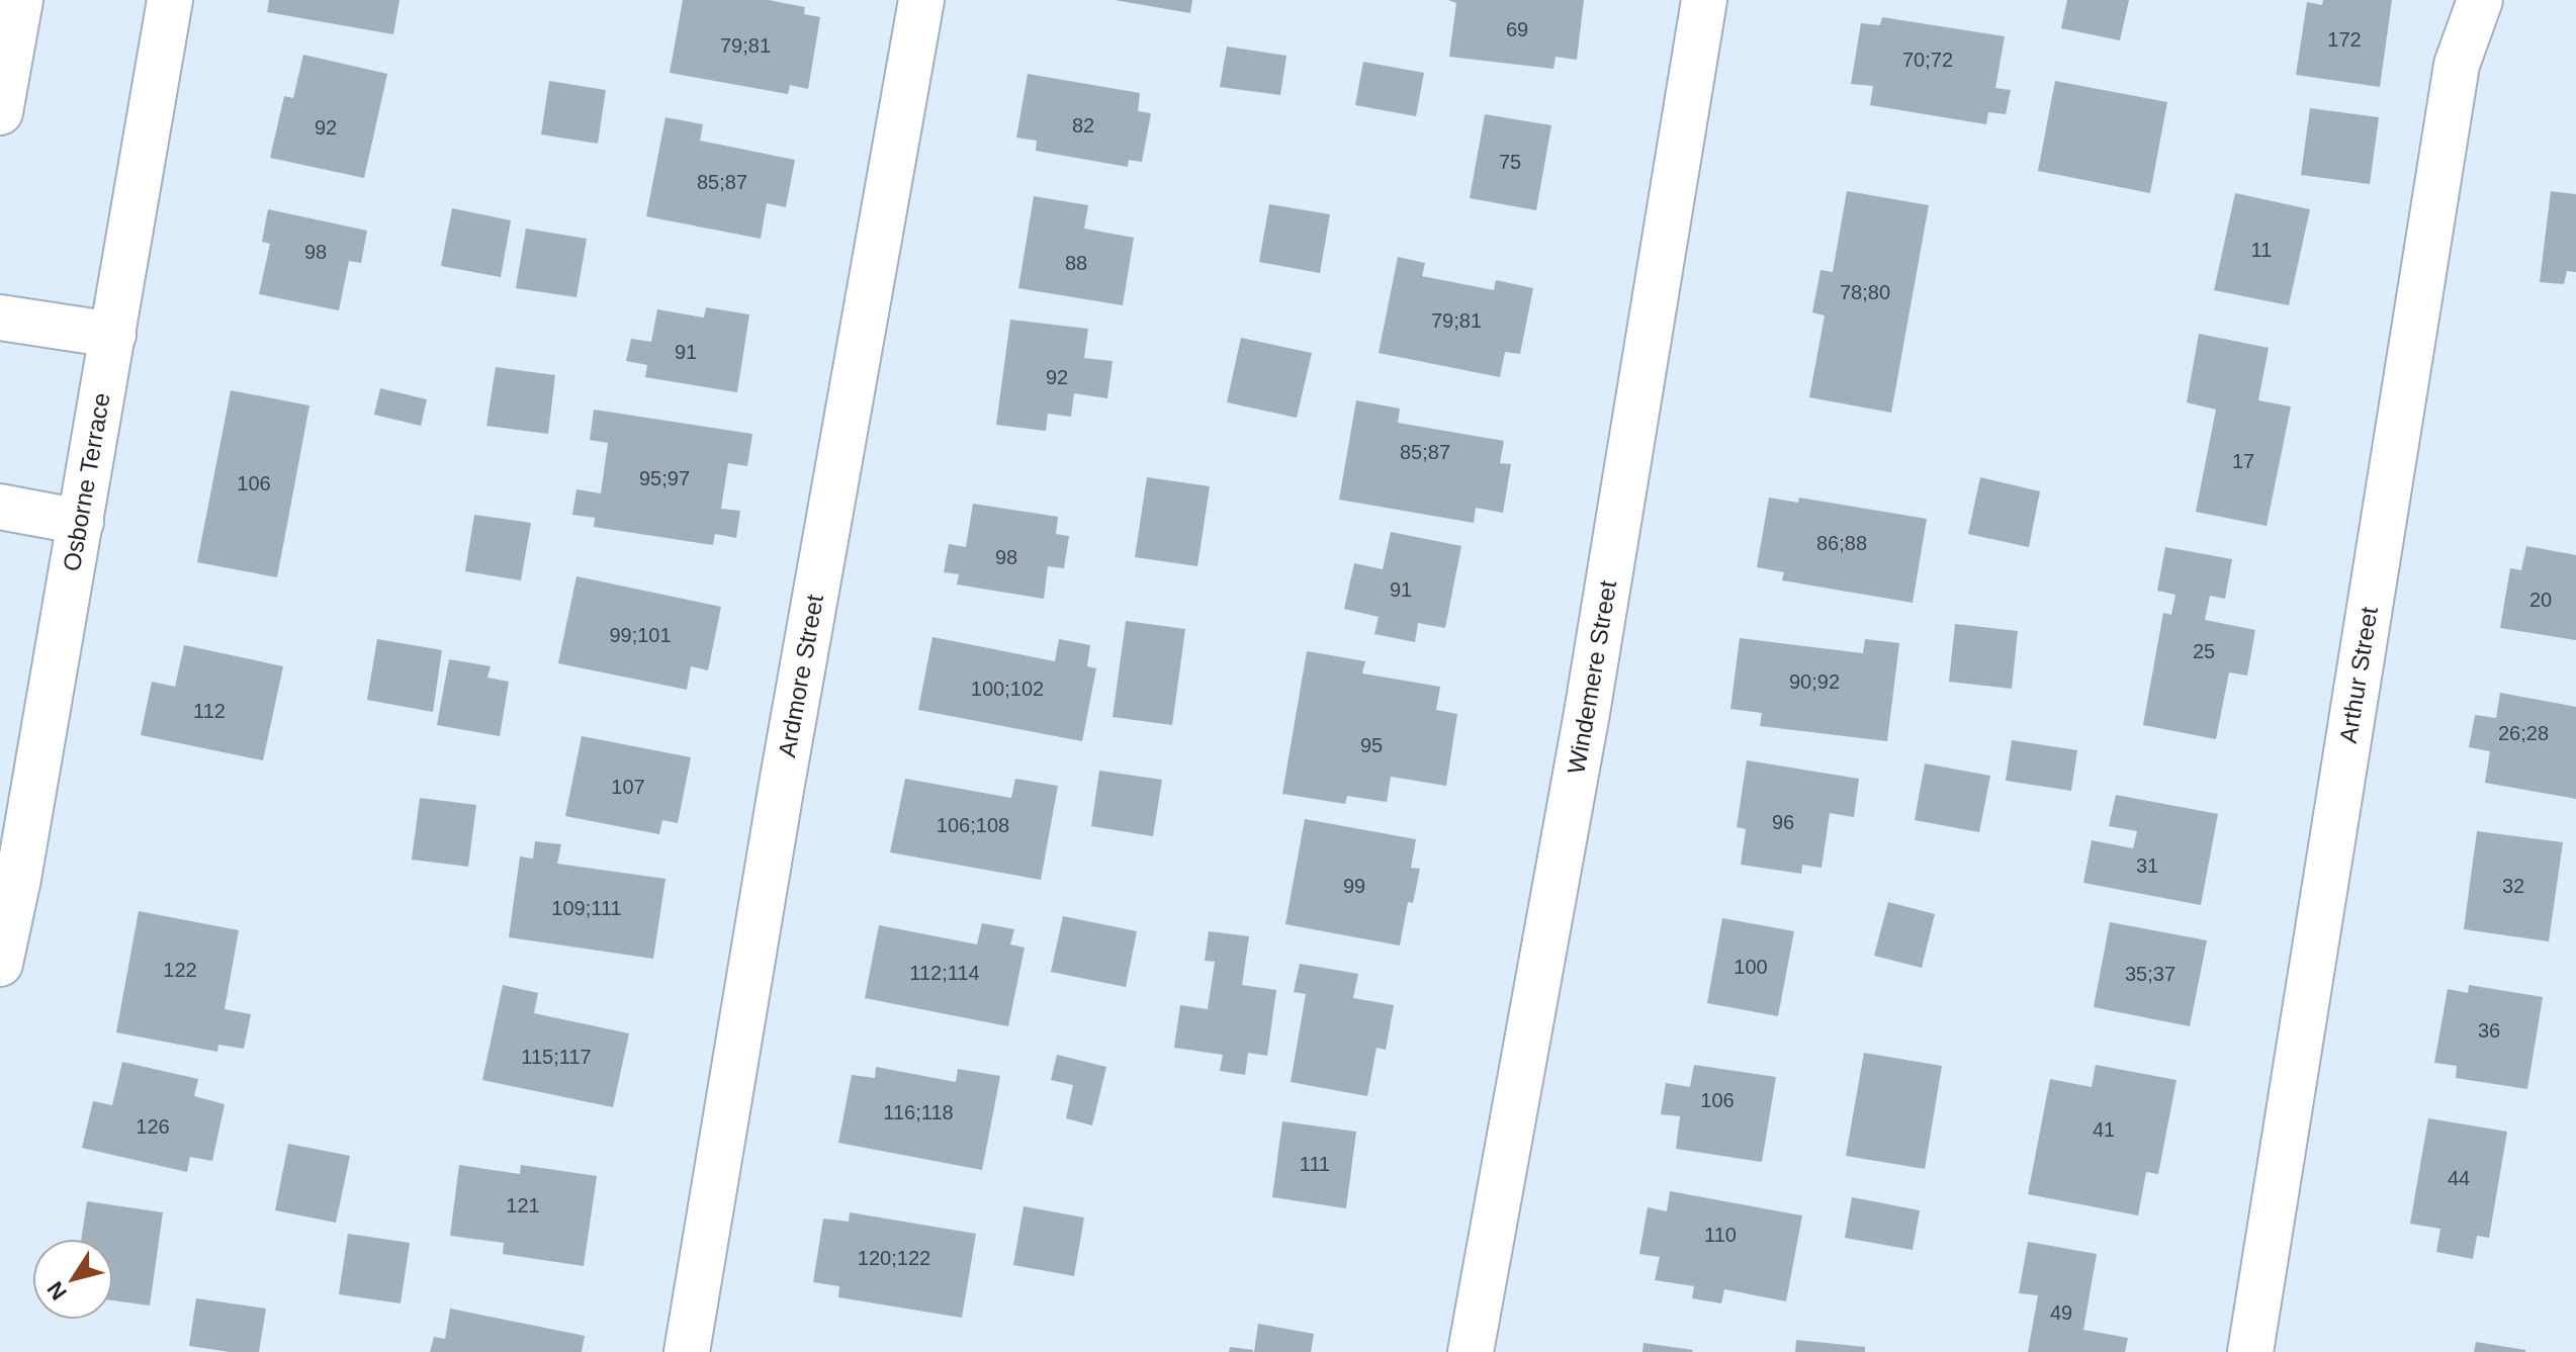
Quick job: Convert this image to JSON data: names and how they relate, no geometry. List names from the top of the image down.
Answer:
{
  "streets": {
    "street": [
      "Osborne Terrace",
      "Arthur Street",
      "Ardmore Street",
      "Windemere Street"
    ]
  },
  "house_numbers": [
    "69",
    "172",
    "79;81",
    "70;72",
    "82",
    "92",
    "75",
    "85;87",
    "11",
    "98",
    "88",
    "78;80",
    "79;81",
    "91",
    "92",
    "85;87",
    "17",
    "95;97",
    "106",
    "86;88",
    "98",
    "91",
    "20",
    "99;101",
    "25",
    "90;92",
    "100;102",
    "112",
    "26;28",
    "95",
    "107",
    "96",
    "106;108",
    "31",
    "99",
    "32",
    "109;111",
    "100",
    "122",
    "112;114",
    "35;37",
    "36",
    "115;117",
    "106",
    "116;118",
    "126",
    "41",
    "111",
    "44",
    "121",
    "110",
    "120;122",
    "49"
  ],
  "north": "bottom left"
}
